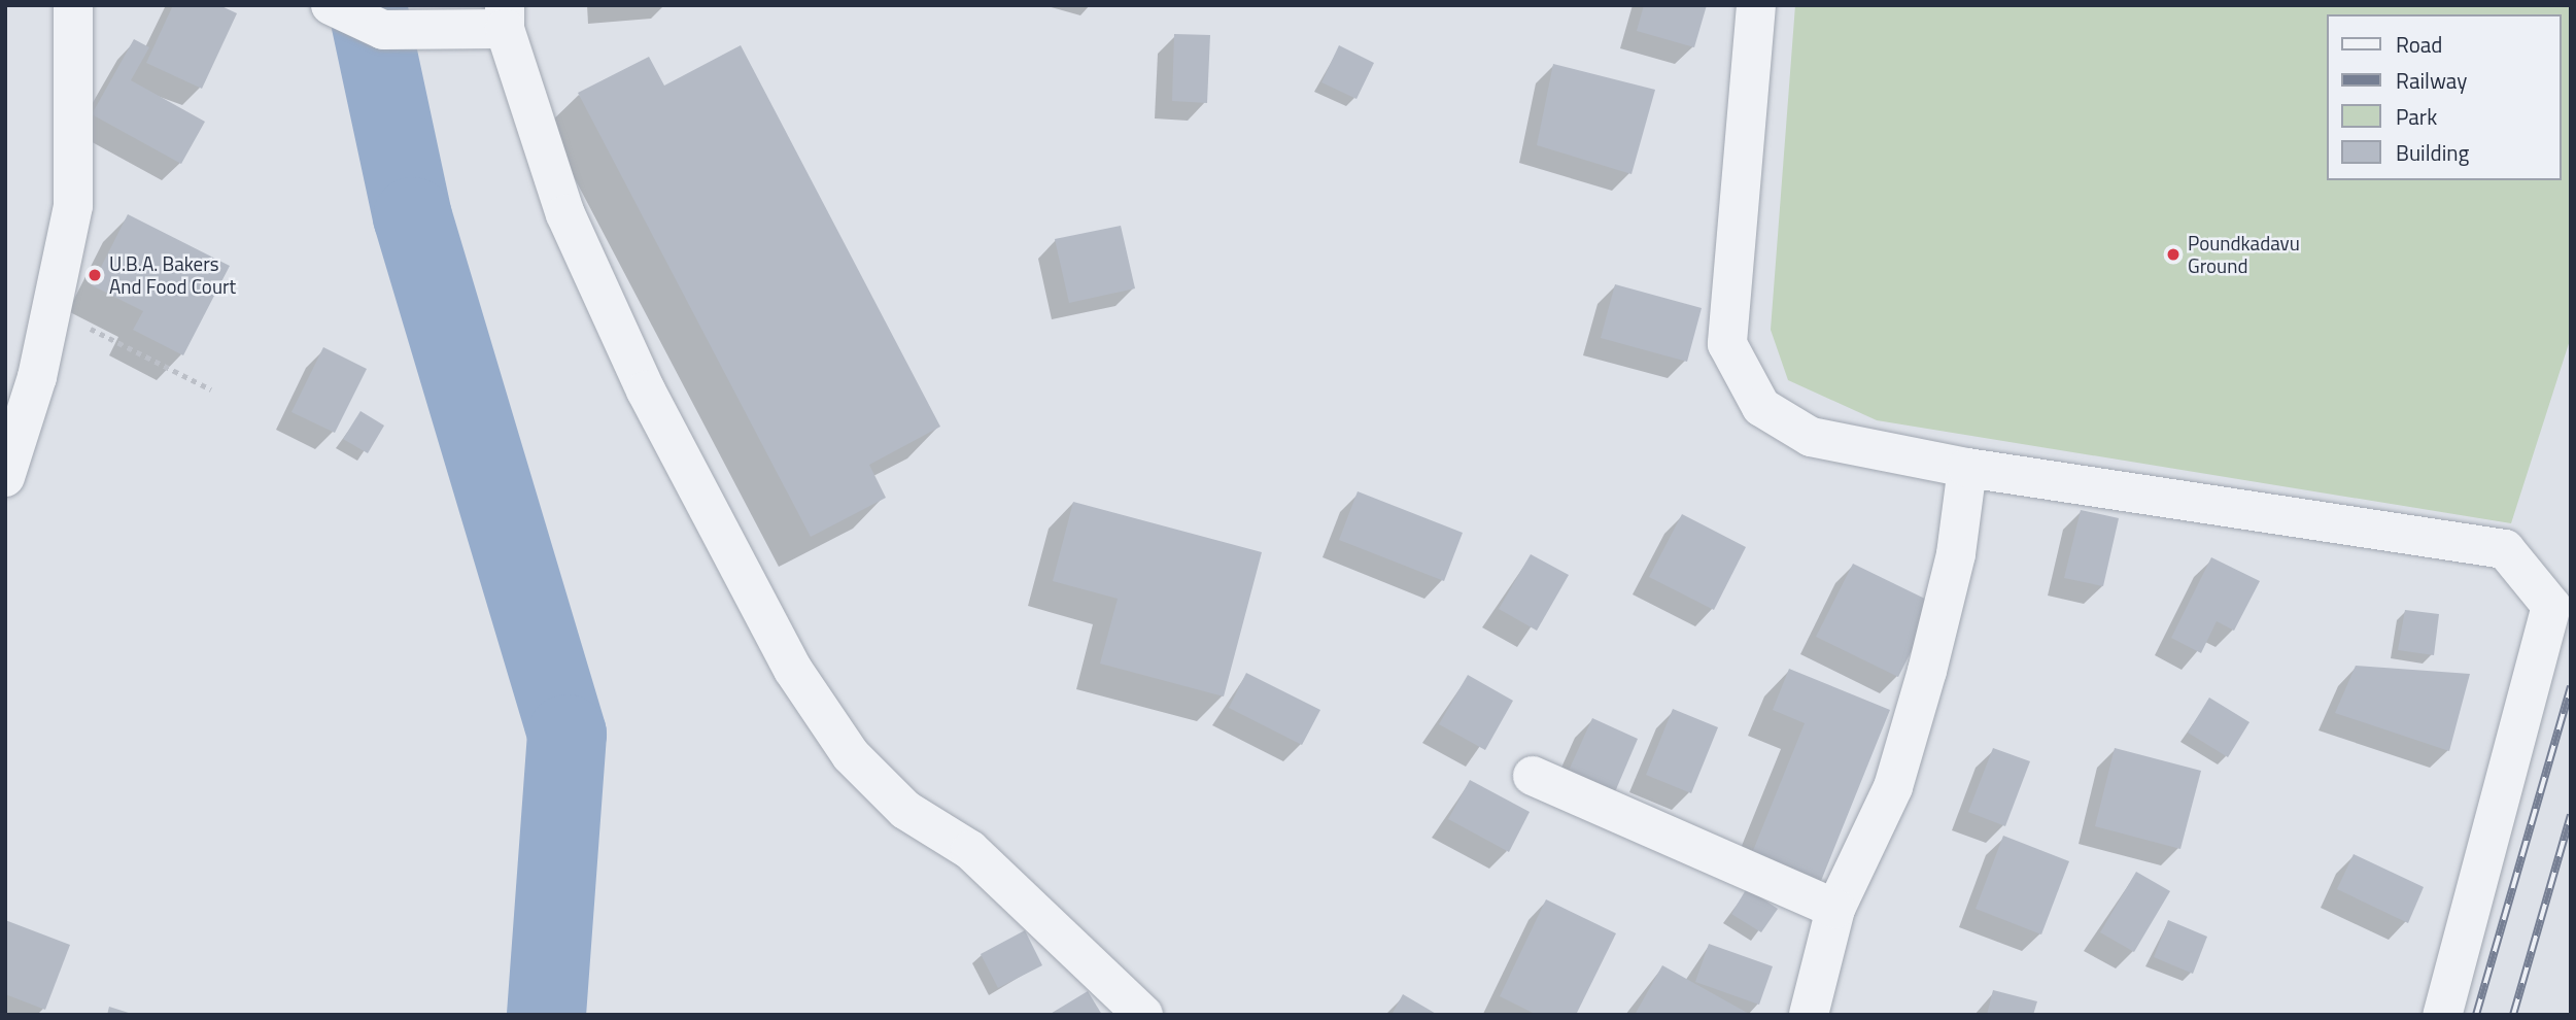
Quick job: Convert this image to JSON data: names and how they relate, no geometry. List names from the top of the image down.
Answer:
{
  "places": ["Poundkadavu Ground", "U.B.A. Bakers And Food Court"],
  "legend": [
    "Road",
    "Railway",
    "Park",
    "Building"
  ]
}
